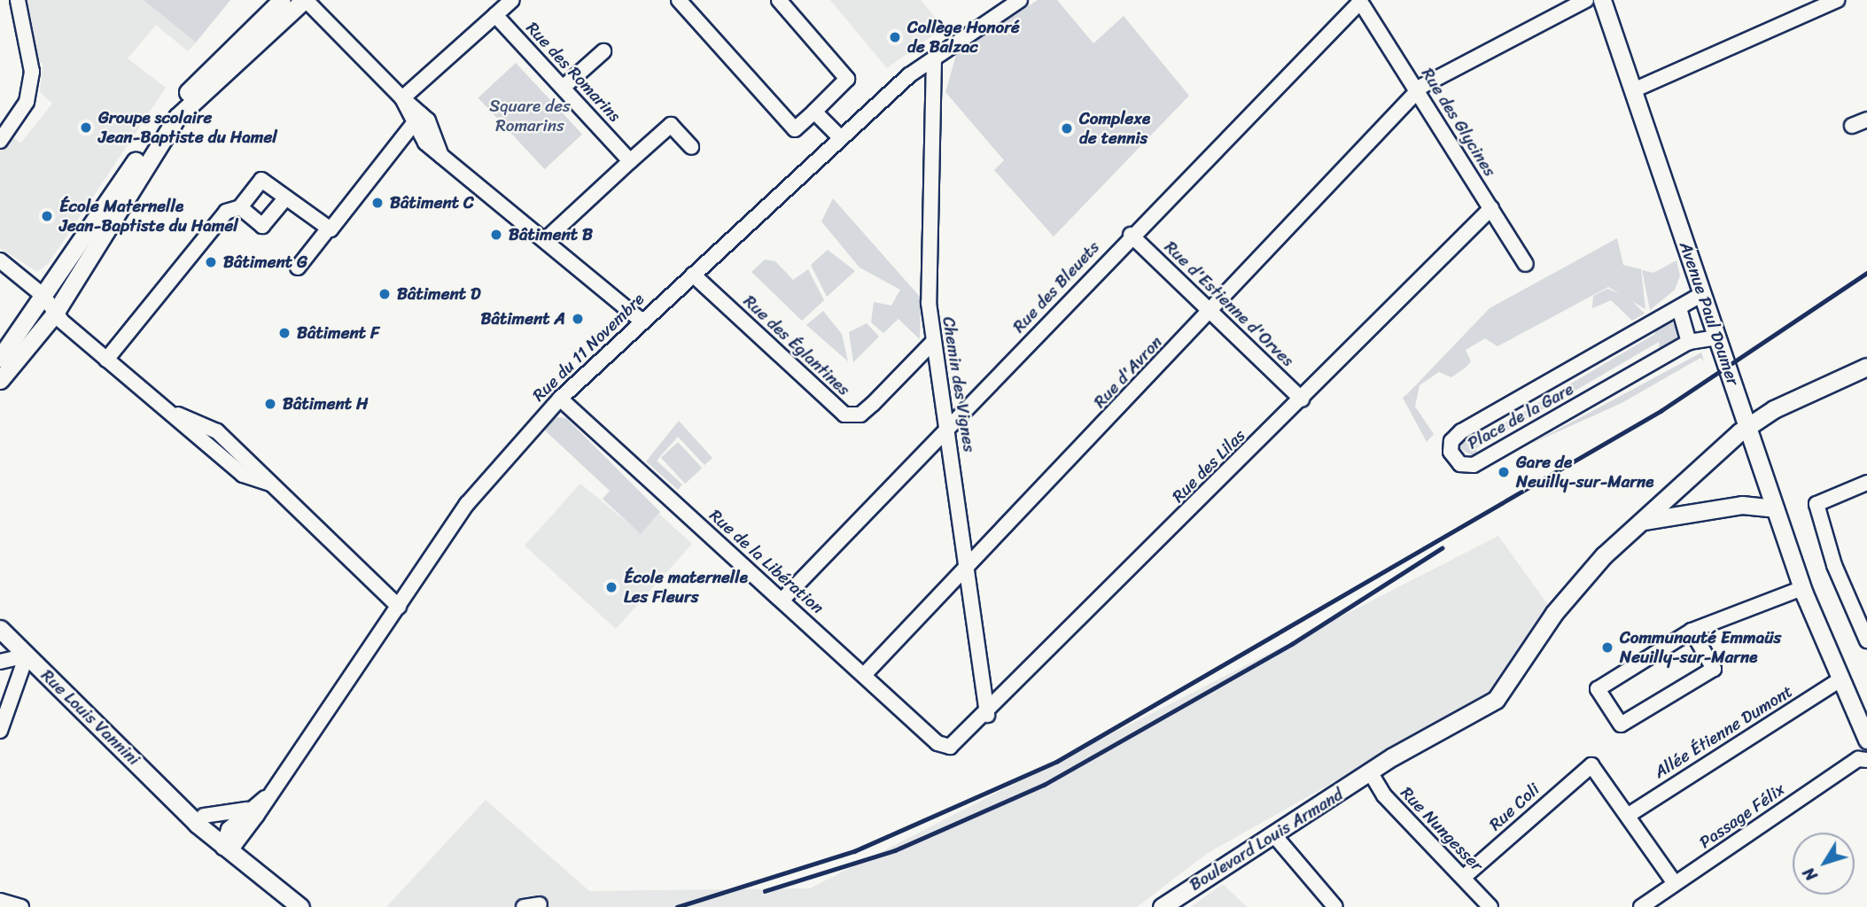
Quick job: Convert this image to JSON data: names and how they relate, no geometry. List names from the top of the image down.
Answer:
{
  "streets": {
    "main road": ["Avenue Paul Doumer", "Rue Louis Vannini", "Boulevard Louis Armand"],
    "street": [
      "Rue des Romarins",
      "Rue des Glycines",
      "Rue des Bleuets",
      "Rue d'Estienne d'Orves",
      "Rue des Églantines",
      "Rue du 11 Novembre",
      "Rue d'Avron",
      "Chemin des Vignes",
      "Place de la Gare",
      "Rue des Lilas",
      "Rue de la Libération",
      "Allée Étienne Dumont",
      "Rue Coli",
      "Passage Félix",
      "Rue Nungesser"
    ]
  },
  "crossings": [
    ["Rue des Glycines", "Rue des Bleuets"],
    ["Rue des Glycines", "Rue d'Avron"],
    ["Rue des Glycines", "Rue des Lilas"],
    ["Rue des Bleuets", "Rue d'Estienne d'Orves"],
    ["Rue des Bleuets", "Chemin des Vignes"],
    ["Rue des Bleuets", "Rue de la Libération"],
    ["Rue d'Estienne d'Orves", "Rue d'Avron"],
    ["Rue d'Estienne d'Orves", "Rue des Lilas"],
    ["Avenue Paul Doumer", "Place de la Gare"],
    ["Avenue Paul Doumer", "Allée Étienne Dumont"],
    ["Avenue Paul Doumer", "Boulevard Louis Armand"],
    ["Rue des Églantines", "Rue du 11 Novembre"],
    ["Rue des Églantines", "Chemin des Vignes"],
    ["Rue du 11 Novembre", "Chemin des Vignes"],
    ["Rue du 11 Novembre", "Rue de la Libération"],
    ["Rue du 11 Novembre", "Rue Louis Vannini"],
    ["Rue d'Avron", "Chemin des Vignes"],
    ["Rue d'Avron", "Rue de la Libération"],
    ["Chemin des Vignes", "Rue des Lilas"],
    ["Rue des Lilas", "Rue de la Libération"],
    ["Allée Étienne Dumont", "Rue Coli"],
    ["Rue Coli", "Rue Nungesser"],
    ["Rue Nungesser", "Boulevard Louis Armand"]
  ],
  "parks": ["Square des Romarins"],
  "places": [
    "Collège Honoré de Balzac",
    "Groupe scolaire Jean-Baptiste du Hamel",
    "Complexe de tennis",
    "Bâtiment C",
    "École Maternelle Jean-Baptiste du Hamel",
    "Bâtiment B",
    "Bâtiment G",
    "Bâtiment D",
    "Bâtiment A",
    "Bâtiment F",
    "Bâtiment H",
    "Gare de Neuilly-sur-Marne",
    "École maternelle Les Fleurs",
    "Communauté Emmaüs Neuilly-sur-Marne"
  ],
  "north": "bottom left"
}
